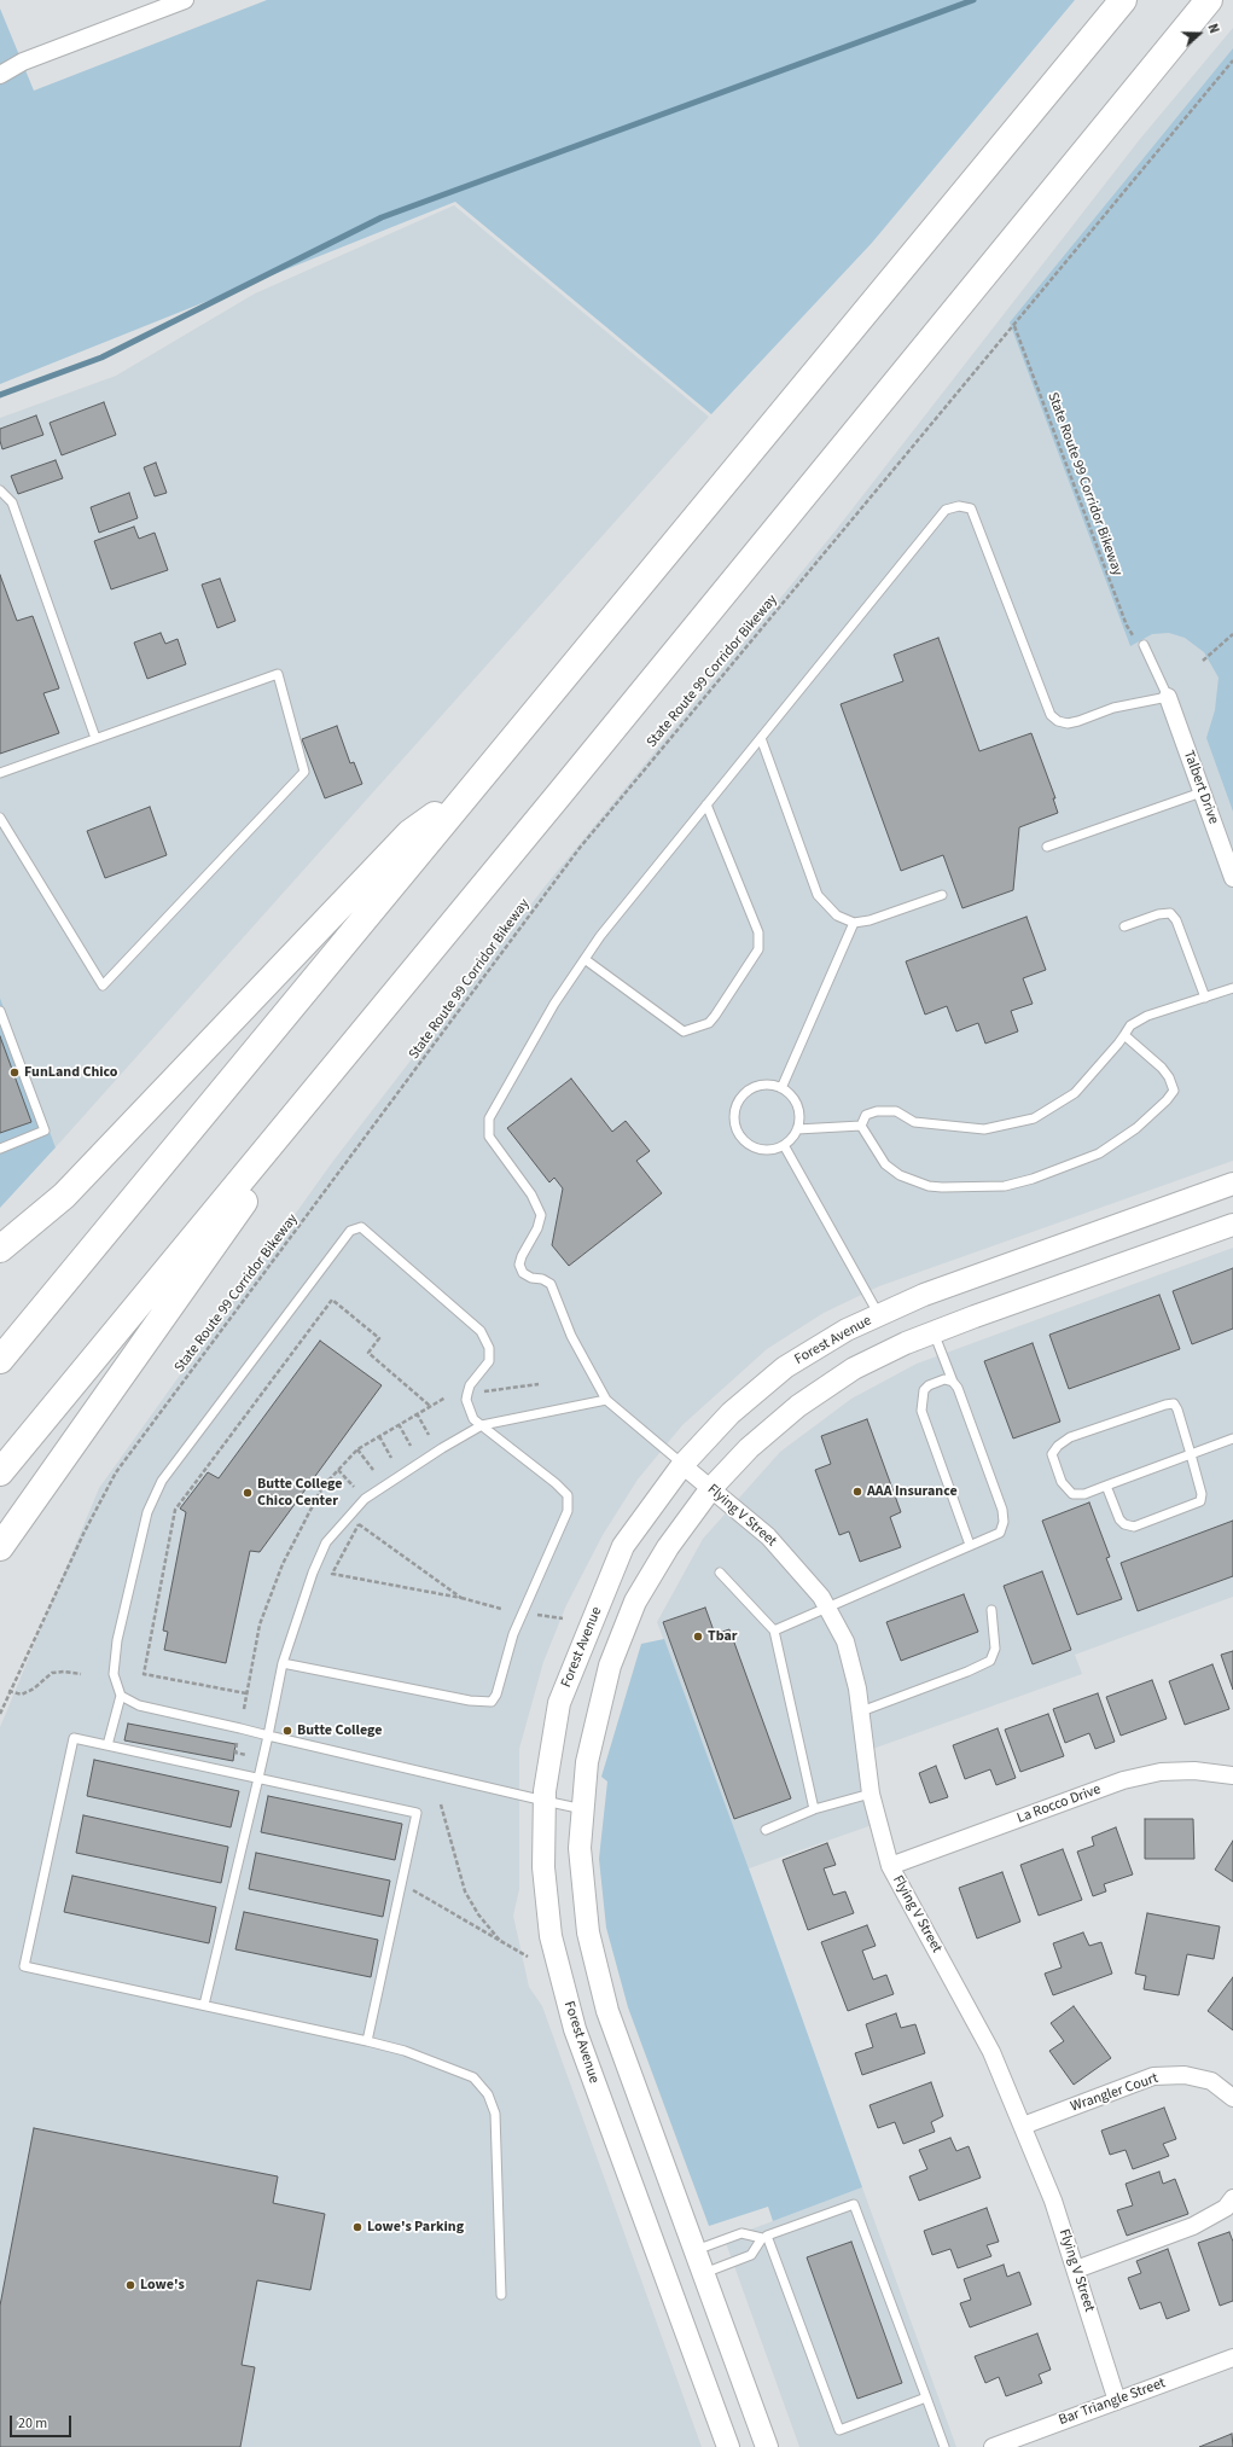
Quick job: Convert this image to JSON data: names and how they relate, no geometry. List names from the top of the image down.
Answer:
{
  "streets": {
    "street": [
      "Talbert Drive",
      "Forest Avenue",
      "Flying V Street",
      "La Rocco Drive",
      "Wrangler Court",
      "Bar Triangle Street"
    ],
    "path": ["State Route 99 Corridor Bikeway"]
  },
  "crossings": [
    ["Forest Avenue", "Flying V Street"],
    ["Flying V Street", "La Rocco Drive"],
    ["Flying V Street", "Wrangler Court"],
    ["Flying V Street", "Bar Triangle Street"]
  ],
  "places": [
    "FunLand Chico",
    "AAA Insurance",
    "Butte College Chico Center",
    "Tbar",
    "Butte College",
    "Lowe's Parking",
    "Lowe's"
  ],
  "scale_bar": "20 m",
  "north": "right"
}
